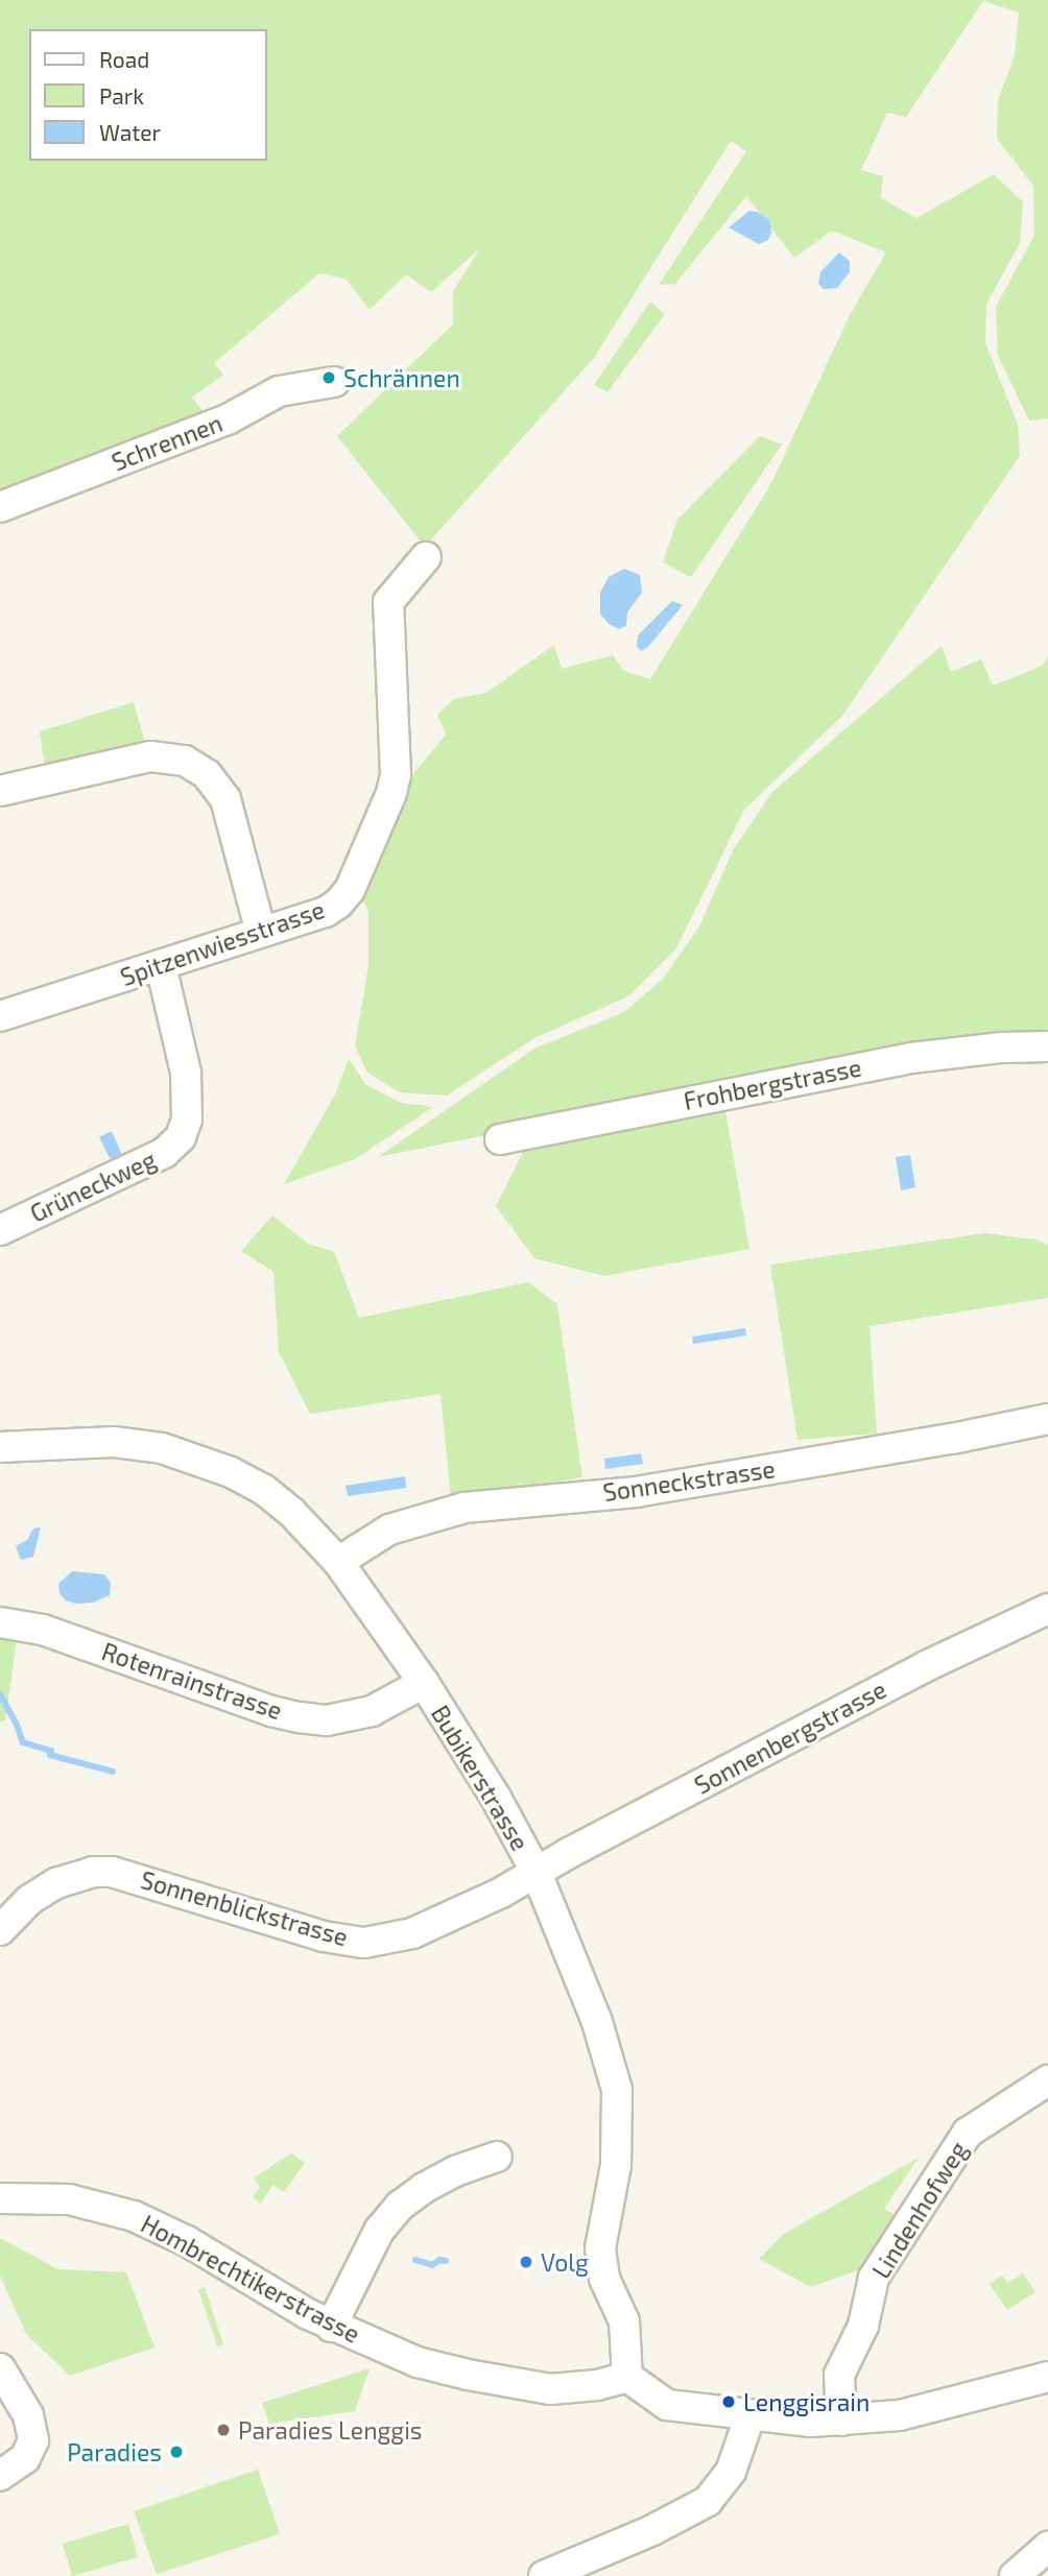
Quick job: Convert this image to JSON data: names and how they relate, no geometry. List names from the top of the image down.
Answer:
{
  "streets": {
    "street": [
      "Schrennen",
      "Spitzenwiesstrasse",
      "Frohbergstrasse",
      "Grüneckweg",
      "Sonneckstrasse",
      "Rotenrainstrasse",
      "Sonnenbergstrasse",
      "Bubikerstrasse",
      "Sonnenblickstrasse",
      "Lindenhofweg",
      "Hombrechtikerstrasse"
    ]
  },
  "crossings": [
    ["Spitzenwiesstrasse", "Grüneckweg"],
    ["Sonneckstrasse", "Bubikerstrasse"],
    ["Rotenrainstrasse", "Bubikerstrasse"],
    ["Sonnenbergstrasse", "Bubikerstrasse"],
    ["Sonnenbergstrasse", "Sonnenblickstrasse"],
    ["Bubikerstrasse", "Sonnenblickstrasse"],
    ["Bubikerstrasse", "Hombrechtikerstrasse"]
  ],
  "places": [
    "Schrännen",
    "Volg",
    "Lenggisrain",
    "Paradies Lenggis",
    "Paradies"
  ],
  "legend": ["Road", "Park", "Water"]
}
